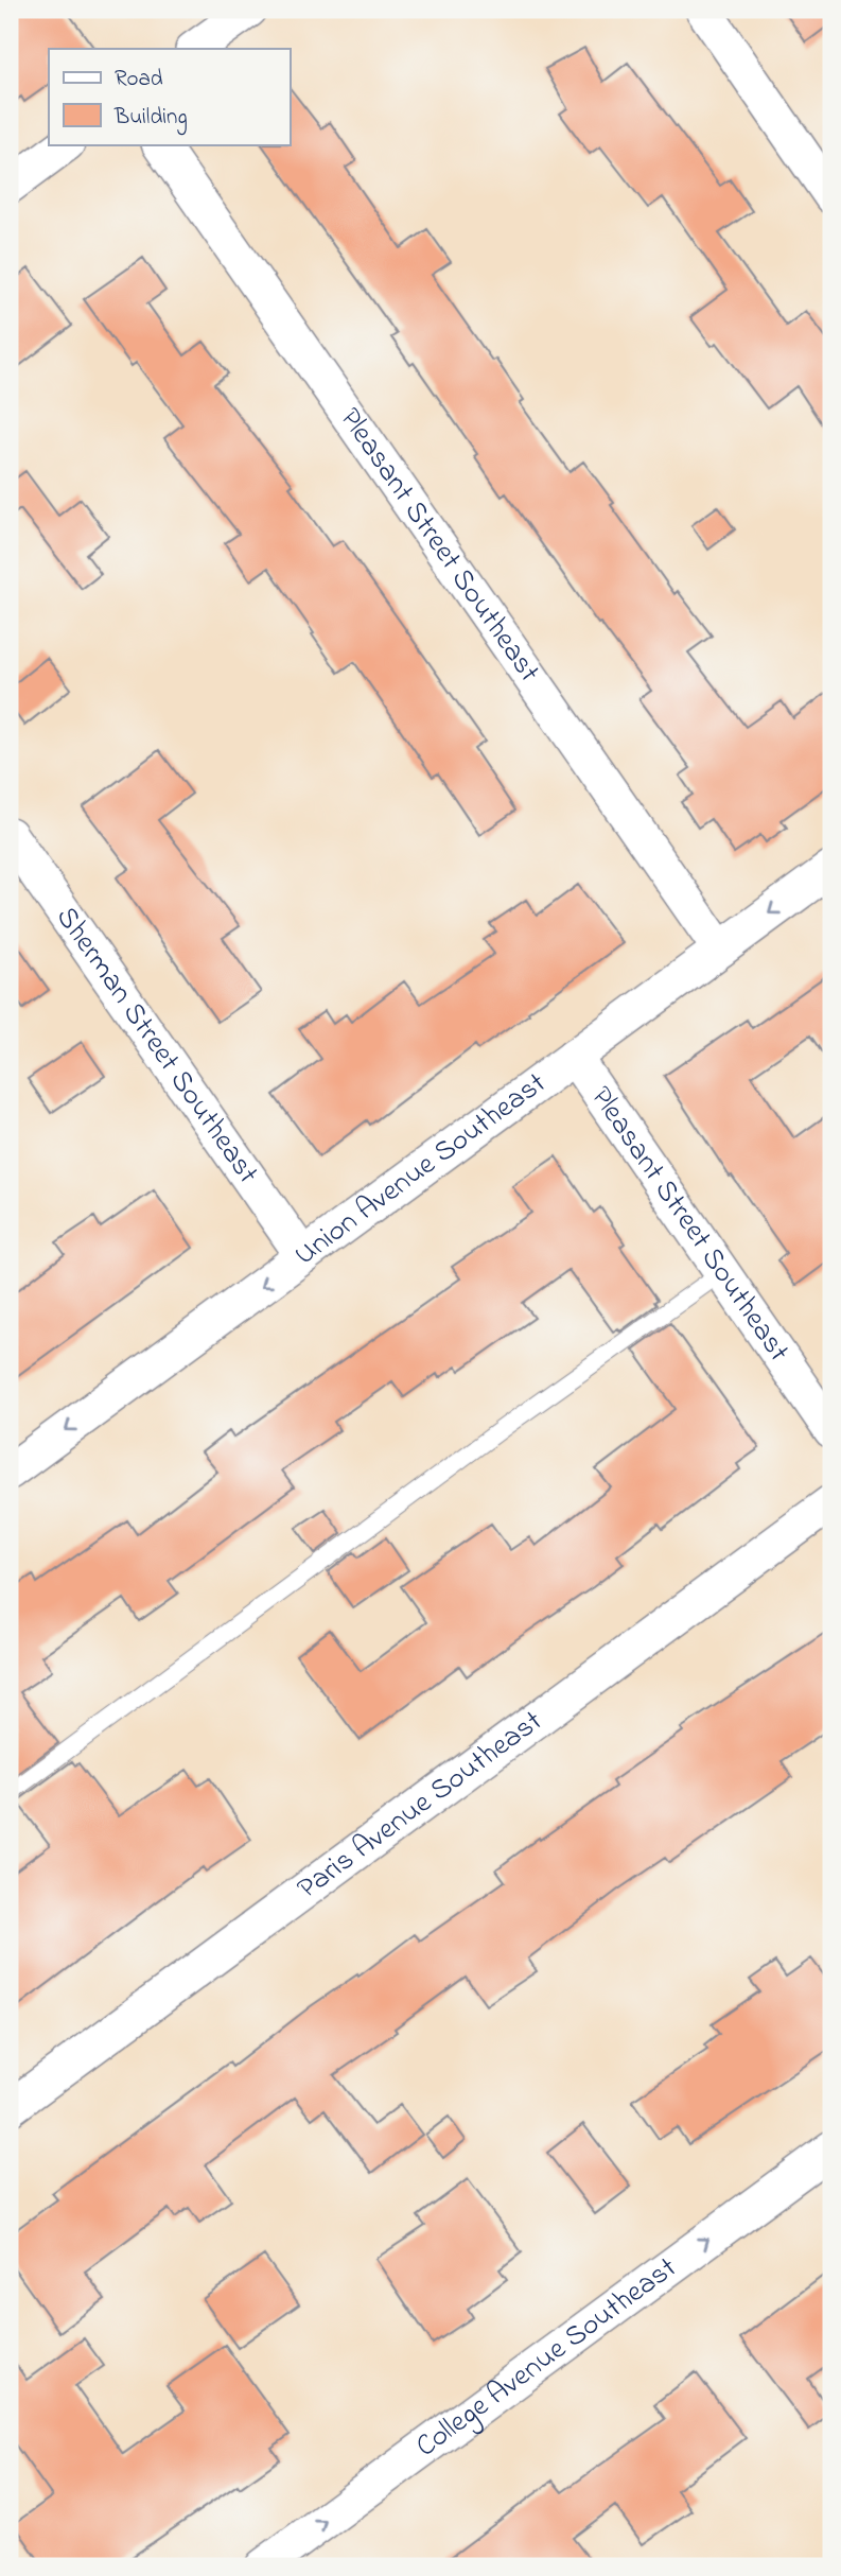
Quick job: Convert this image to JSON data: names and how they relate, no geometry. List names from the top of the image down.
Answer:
{
  "streets": {
    "street": [
      "Pleasant Street Southeast",
      "Sherman Street Southeast",
      "Union Avenue Southeast",
      "Paris Avenue Southeast",
      "College Avenue Southeast"
    ]
  },
  "crossings": [
    ["Pleasant Street Southeast", "Union Avenue Southeast"],
    ["Sherman Street Southeast", "Union Avenue Southeast"]
  ],
  "one_way": ["Union Avenue Southeast", "College Avenue Southeast"],
  "legend": ["Road", "Building"]
}
